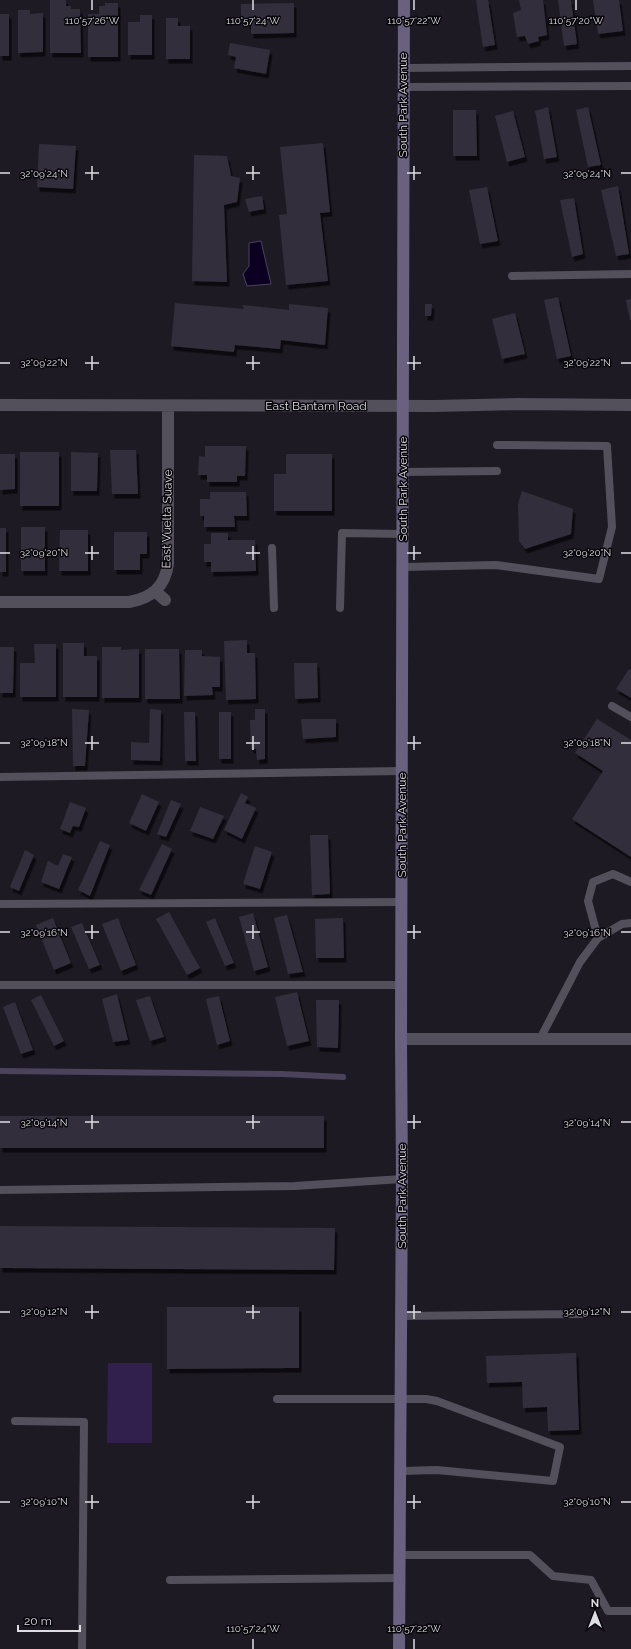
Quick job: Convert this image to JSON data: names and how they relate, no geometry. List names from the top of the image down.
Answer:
{
  "streets": {
    "main road": ["South Park Avenue"],
    "street": ["East Bantam Road", "East Vuelta Suave"]
  },
  "crossings": [
    ["South Park Avenue", "East Bantam Road"],
    ["East Bantam Road", "East Vuelta Suave"]
  ],
  "scale_bar": "20 m",
  "north": "top",
  "coordinates": [
    "110°57'26\"W",
    "110°57'24\"W",
    "110°57'22\"W",
    "110°57'20\"W",
    "32°09'24\"N",
    "32°09'22\"N",
    "32°09'20\"N",
    "32°09'18\"N",
    "32°09'16\"N",
    "32°09'14\"N",
    "32°09'12\"N",
    "32°09'10\"N"
  ]
}
